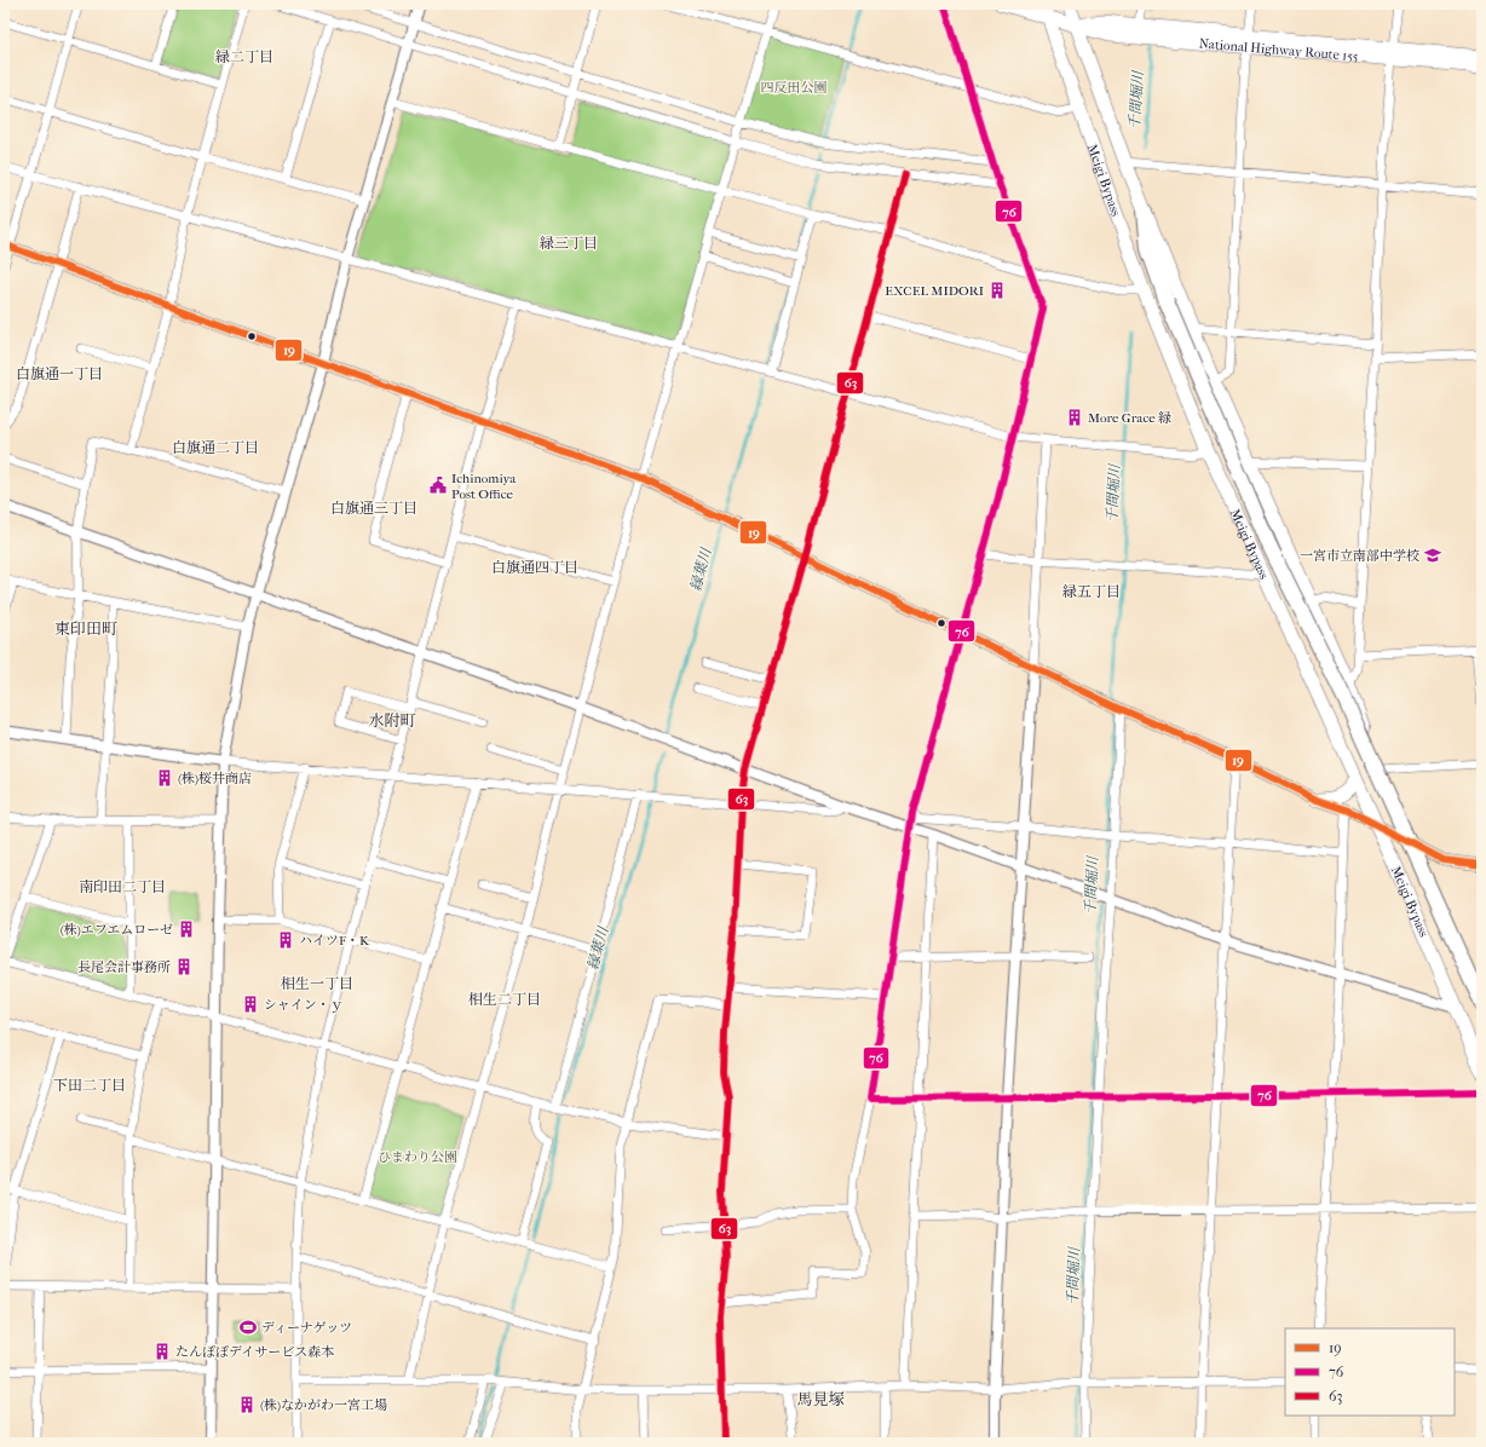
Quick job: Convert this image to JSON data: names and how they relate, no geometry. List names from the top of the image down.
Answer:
{
  "streets": {
    "highway": ["National Highway Route 155", "Meigi Bypass"]
  },
  "crossings": [
    ["National Highway Route 155", "Meigi Bypass"]
  ],
  "districts": [
    "緑二丁目",
    "緑三丁目",
    "白旗通一丁目",
    "白旗通二丁目",
    "白旗通三丁目",
    "白旗通四丁目",
    "緑五丁目",
    "東印田町",
    "水附町",
    "南印田二丁目",
    "相生一丁目",
    "相生二丁目",
    "下田二丁目",
    "馬見塚"
  ],
  "water": ["千間堀川", "縁葉川"],
  "parks": ["四反田公園", "ひまわり公園"],
  "places": {
    "building": [
      "EXCEL MIDORI",
      "More Grace 緑",
      "(株)桜井商店",
      "(株)エフエムローゼ",
      "ハイツF・K",
      "長尾会計事務所",
      "シャイン・ｙ",
      "たんぽぽデイサービス森本",
      "(株)なかがわ一宮工場"
    ],
    "public building": ["Ichinomiya Post Office"],
    "school or university": ["一宮市立南部中学校"],
    "sports": ["ディーナゲッツ"]
  },
  "lines": ["transit line 76", "transit line 63", "transit line 19"],
  "legend": ["19", "76", "63"]
}
